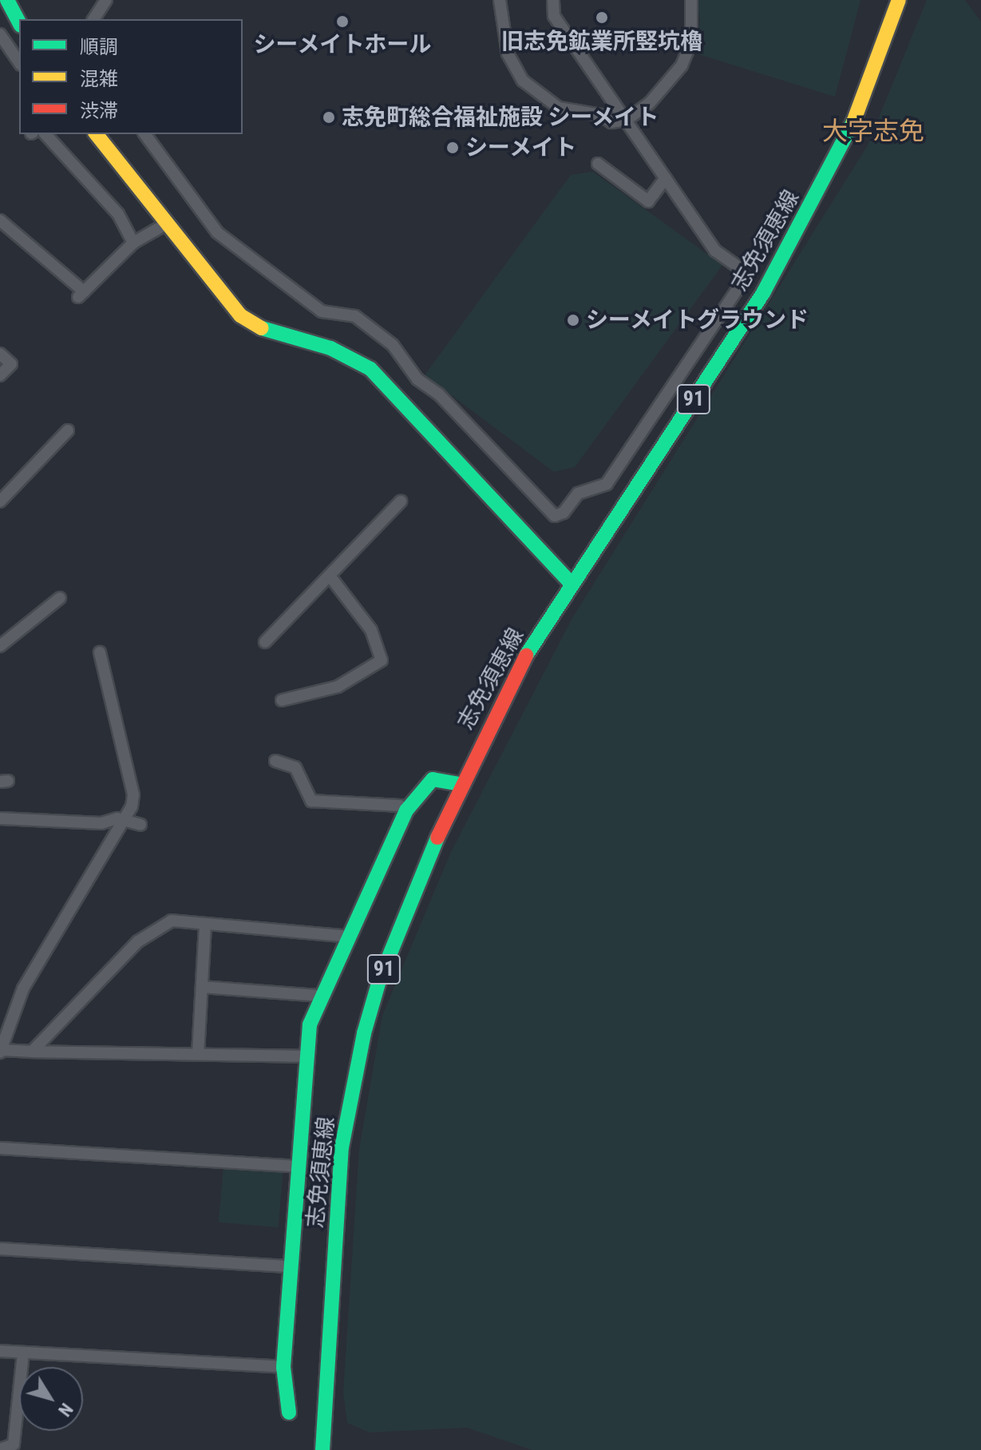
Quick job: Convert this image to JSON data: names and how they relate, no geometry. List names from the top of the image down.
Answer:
{
  "streets": {
    "main road": ["志免須恵線", "91"]
  },
  "districts": ["大字志免"],
  "places": [
    "旧志免鉱業所竪坑櫓",
    "シーメイトホール",
    "志免町総合福祉施設 シーメイト",
    "シーメイト",
    "シーメイトグラウンド"
  ],
  "legend": ["順調", "混雑", "渋滞"],
  "north": "bottom right"
}
